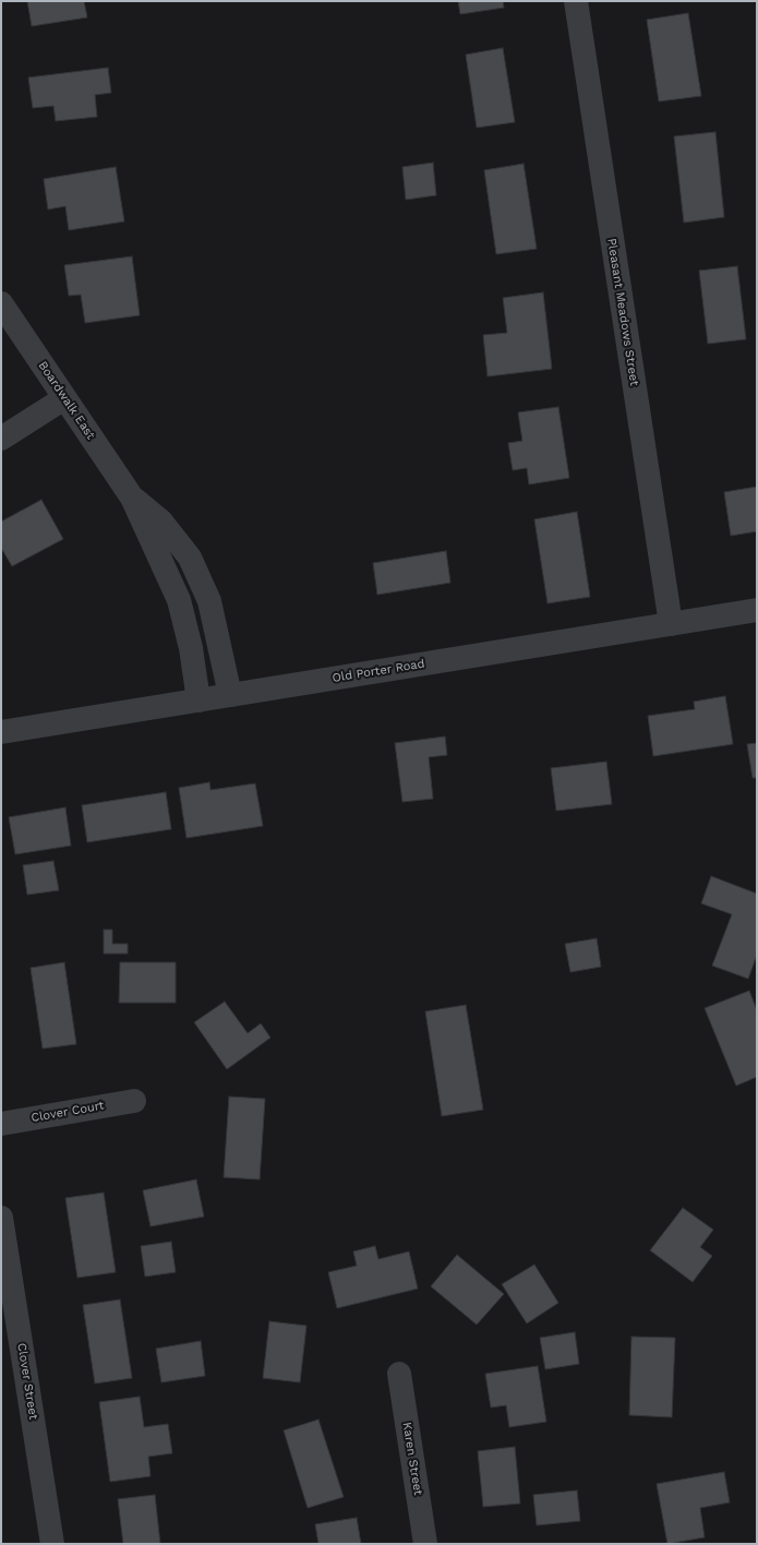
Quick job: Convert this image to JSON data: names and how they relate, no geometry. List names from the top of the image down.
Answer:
{
  "streets": {
    "street": [
      "Pleasant Meadows Street",
      "Boardwalk East",
      "Old Porter Road",
      "Clover Court",
      "Clover Street",
      "Karen Street"
    ]
  },
  "crossings": [
    ["Pleasant Meadows Street", "Old Porter Road"],
    ["Boardwalk East", "Old Porter Road"]
  ]
}
